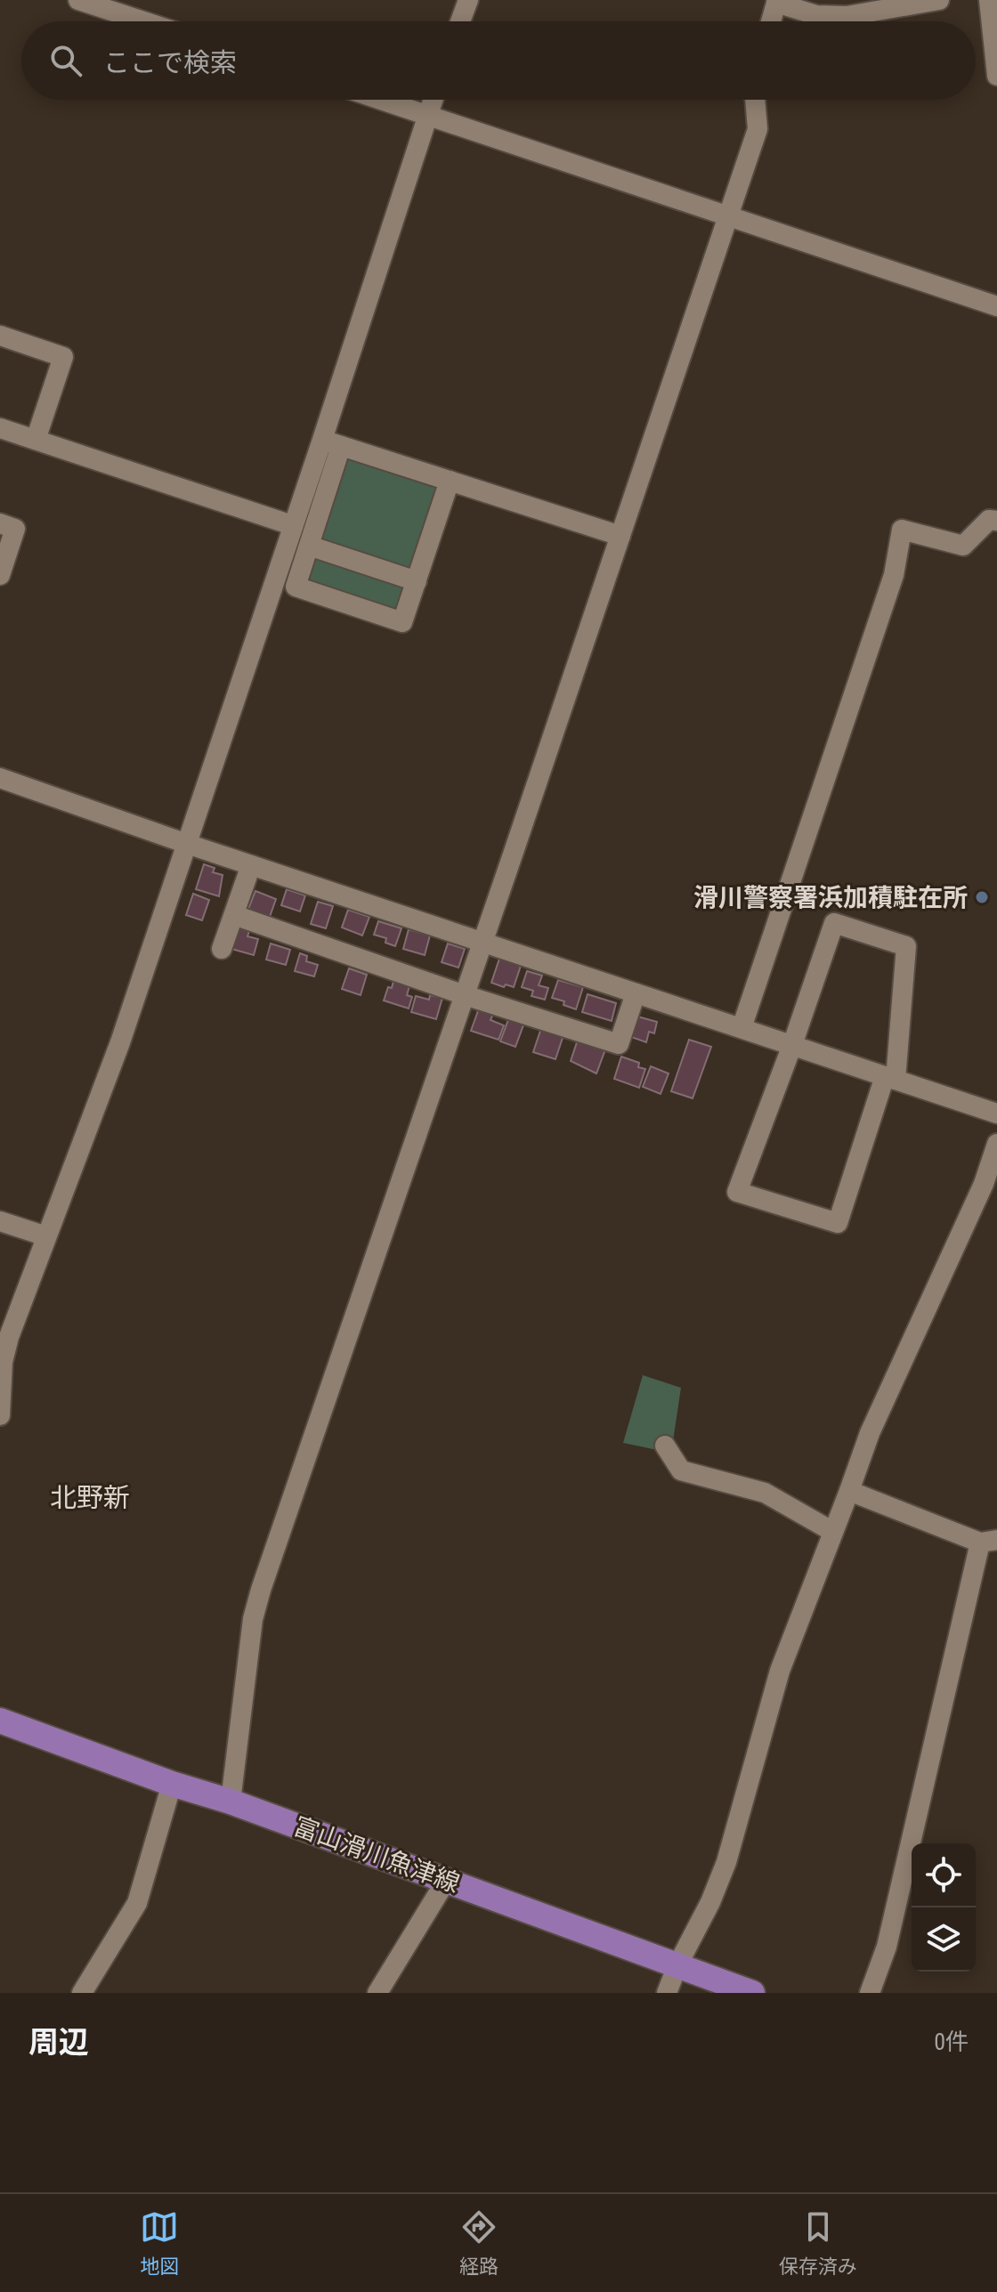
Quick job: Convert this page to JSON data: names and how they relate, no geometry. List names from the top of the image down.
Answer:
{
  "streets": {
    "main road": ["富山滑川魚津線"]
  },
  "districts": ["北野新"],
  "places": ["滑川警察署浜加積駐在所"],
  "page": {
    "search": "ここで検索",
    "heading": ["周辺", "0件"],
    "nav": ["地図", "経路", "保存済み"]
  }
}
